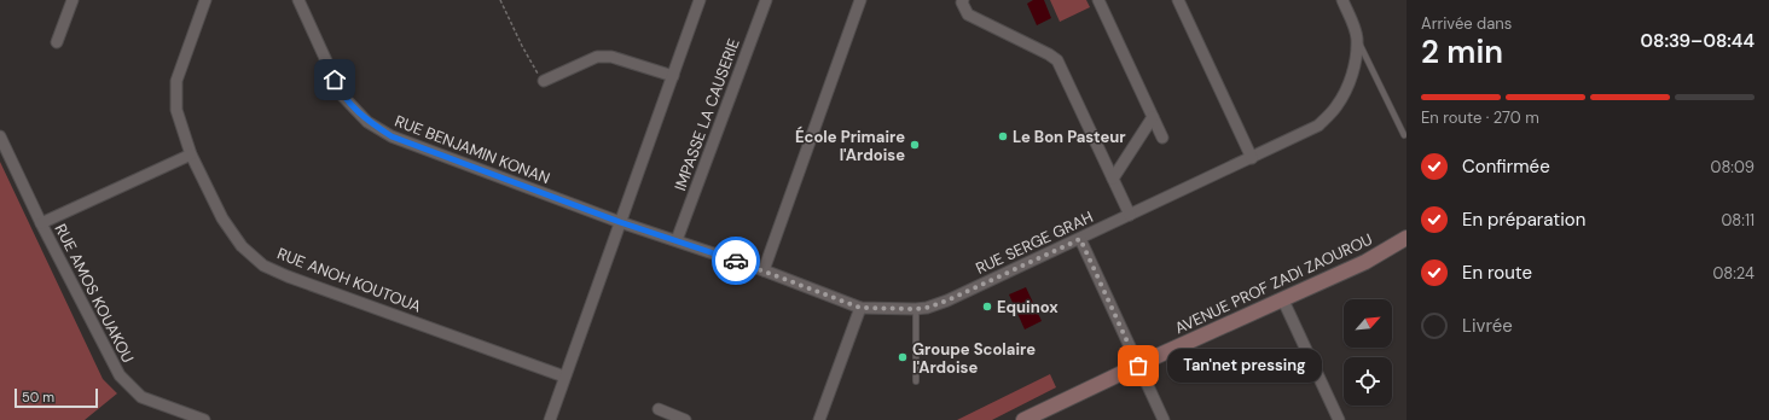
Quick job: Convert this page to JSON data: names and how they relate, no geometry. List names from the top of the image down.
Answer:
{
  "streets": {
    "main road": ["AVENUE PROF ZADI ZAOUROU"],
    "street": [
      "IMPASSE LA CAUSERIE",
      "RUE BENJAMIN KONAN",
      "RUE SERGE GRAH",
      "RUE ANOH KOUTOUA",
      "RUE AMOS KOUAKOU"
    ]
  },
  "crossings": [
    ["IMPASSE LA CAUSERIE", "RUE SERGE GRAH"],
    ["RUE BENJAMIN KONAN", "RUE SERGE GRAH"]
  ],
  "places": [
    "Le Bon Pasteur",
    "École Primaire l'Ardoise",
    "Equinox",
    "Groupe Scolaire l'Ardoise",
    "Tan'net pressing"
  ],
  "scale_bar": "50 m",
  "north": "top right",
  "page": {
    "heading": ["2 min", "Arrivée dans", "08:39–08:44"],
    "bar": "En route · 270 m",
    "list": [
      ["Confirmée", "08:09"],
      ["En préparation", "08:11"],
      ["En route", "08:24"],
      "Livrée"
    ],
    "bubble": "Tan'net pressing",
    "scale": "50 m"
  }
}
